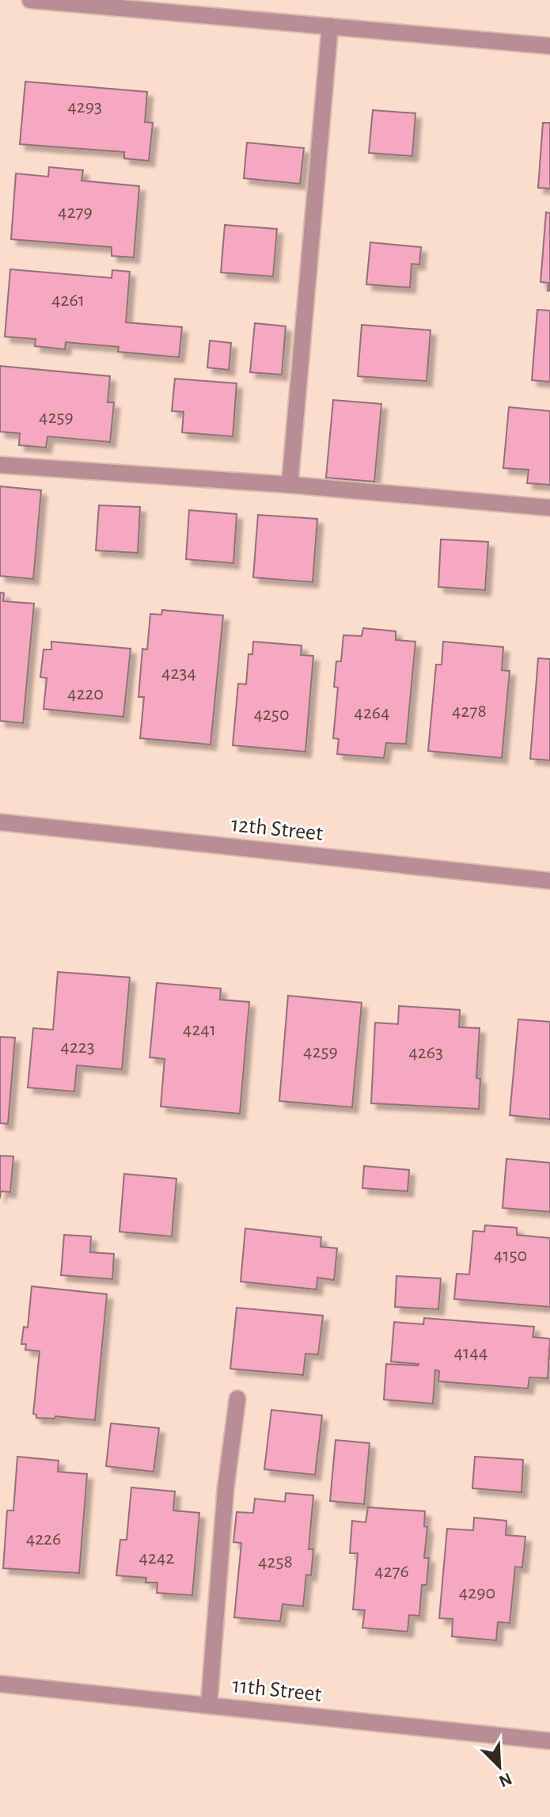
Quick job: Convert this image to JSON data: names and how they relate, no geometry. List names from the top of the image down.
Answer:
{
  "streets": {
    "street": ["12th Street", "11th Street"]
  },
  "house_numbers": [
    "4293",
    "4279",
    "4261",
    "4259",
    "4234",
    "4220",
    "4278",
    "4264",
    "4250",
    "4241",
    "4223",
    "4259",
    "4263",
    "4150",
    "4144",
    "4226",
    "4242",
    "4258",
    "4276",
    "4290"
  ],
  "north": "bottom right"
}
